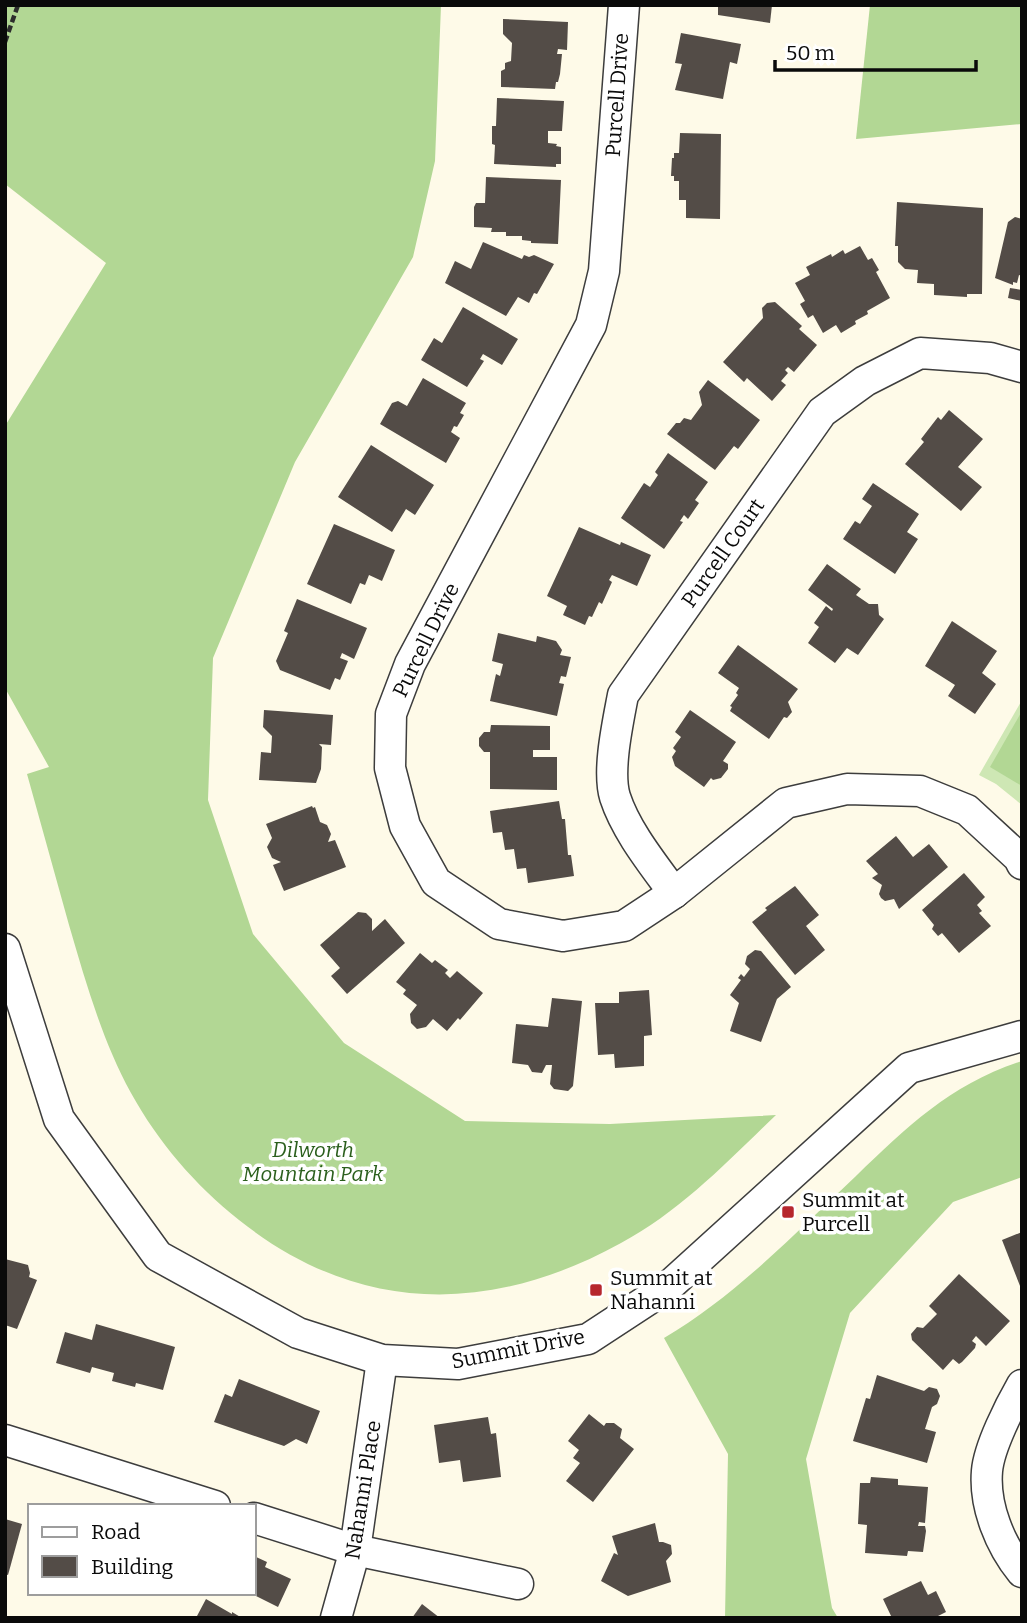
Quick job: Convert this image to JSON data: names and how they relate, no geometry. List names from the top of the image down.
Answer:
{
  "streets": {
    "street": [
      "Purcell Drive",
      "Purcell Court",
      "Summit Drive",
      "Nahanni Place"
    ]
  },
  "crossings": [
    ["Purcell Drive", "Purcell Court"],
    ["Summit Drive", "Nahanni Place"]
  ],
  "parks": ["Dilworth Mountain Park"],
  "places": {
    "transit": ["Summit at Purcell", "Summit at Nahanni"]
  },
  "legend": ["Road", "Building"],
  "scale_bar": "50 m"
}
